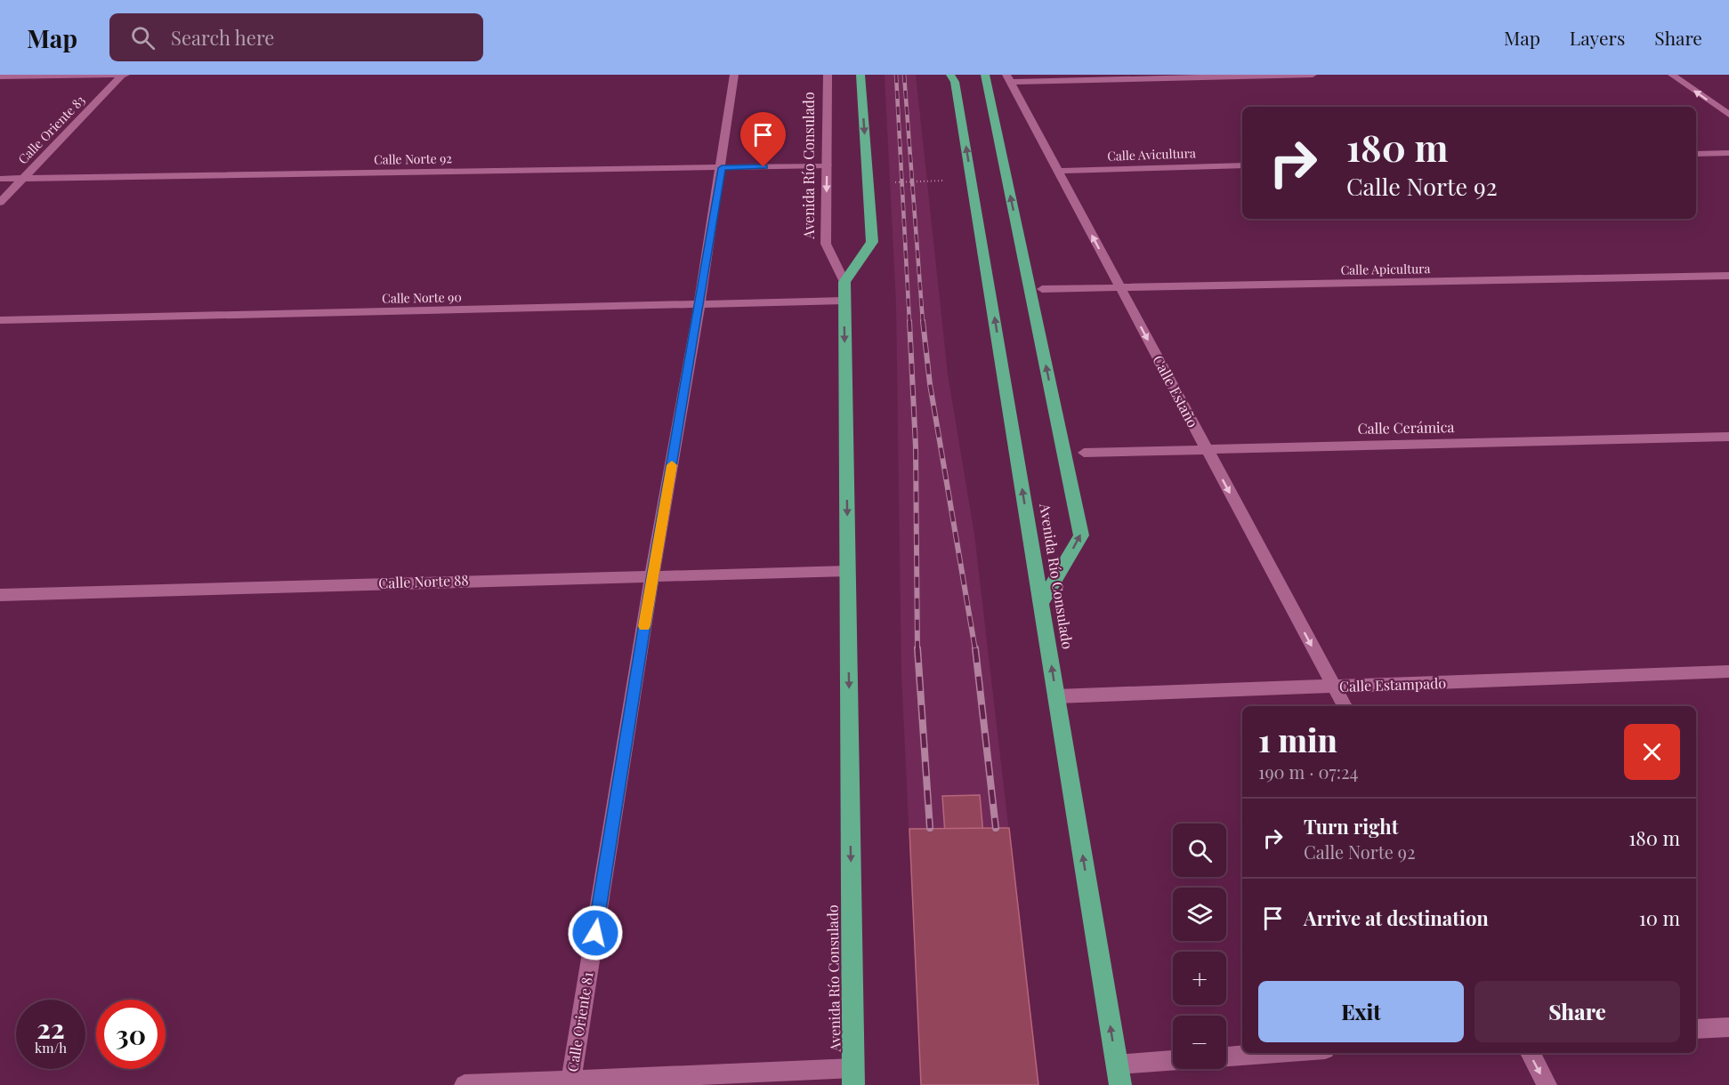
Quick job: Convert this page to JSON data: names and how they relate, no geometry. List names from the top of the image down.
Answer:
{
  "streets": {
    "highway": ["Avenida Río Consulado"],
    "street": [
      "Calle Oriente 83",
      "Calle Avicultura",
      "Calle Norte 92",
      "Calle Apicultura",
      "Calle Norte 90",
      "Calle Estaño",
      "Calle Cerámica",
      "Calle Norte 88",
      "Calle Estampado",
      "Calle Oriente 81"
    ]
  },
  "crossings": [
    ["Calle Oriente 83", "Calle Norte 92"],
    ["Calle Avicultura", "Calle Estaño"],
    ["Calle Norte 92", "Avenida Río Consulado"],
    ["Calle Norte 92", "Calle Oriente 81"],
    ["Avenida Río Consulado", "Calle Norte 90"],
    ["Avenida Río Consulado", "Calle Norte 88"],
    ["Avenida Río Consulado", "Calle Estampado"],
    ["Calle Apicultura", "Calle Estaño"],
    ["Calle Norte 90", "Calle Oriente 81"],
    ["Calle Estaño", "Calle Cerámica"],
    ["Calle Estaño", "Calle Estampado"],
    ["Calle Norte 88", "Calle Oriente 81"]
  ],
  "page": {
    "header": "Map",
    "search": "Search here",
    "nav": ["Map", "Layers", "Share"],
    "turn": ["180 m", "Calle Norte 92"],
    "heading": ["1 min", "190 m · 07:24"],
    "list": [
      {
        "name": "Turn right",
        "note": "Calle Norte 92",
        "value": "180 m"
      },
      {
        "name": "Arrive at destination",
        "value": "10 m"
      }
    ],
    "map_buttons": ["+", "−"],
    "buttons": ["Exit", "Share"],
    "speed": "22 km/h",
    "limit": "30"
  }
}
